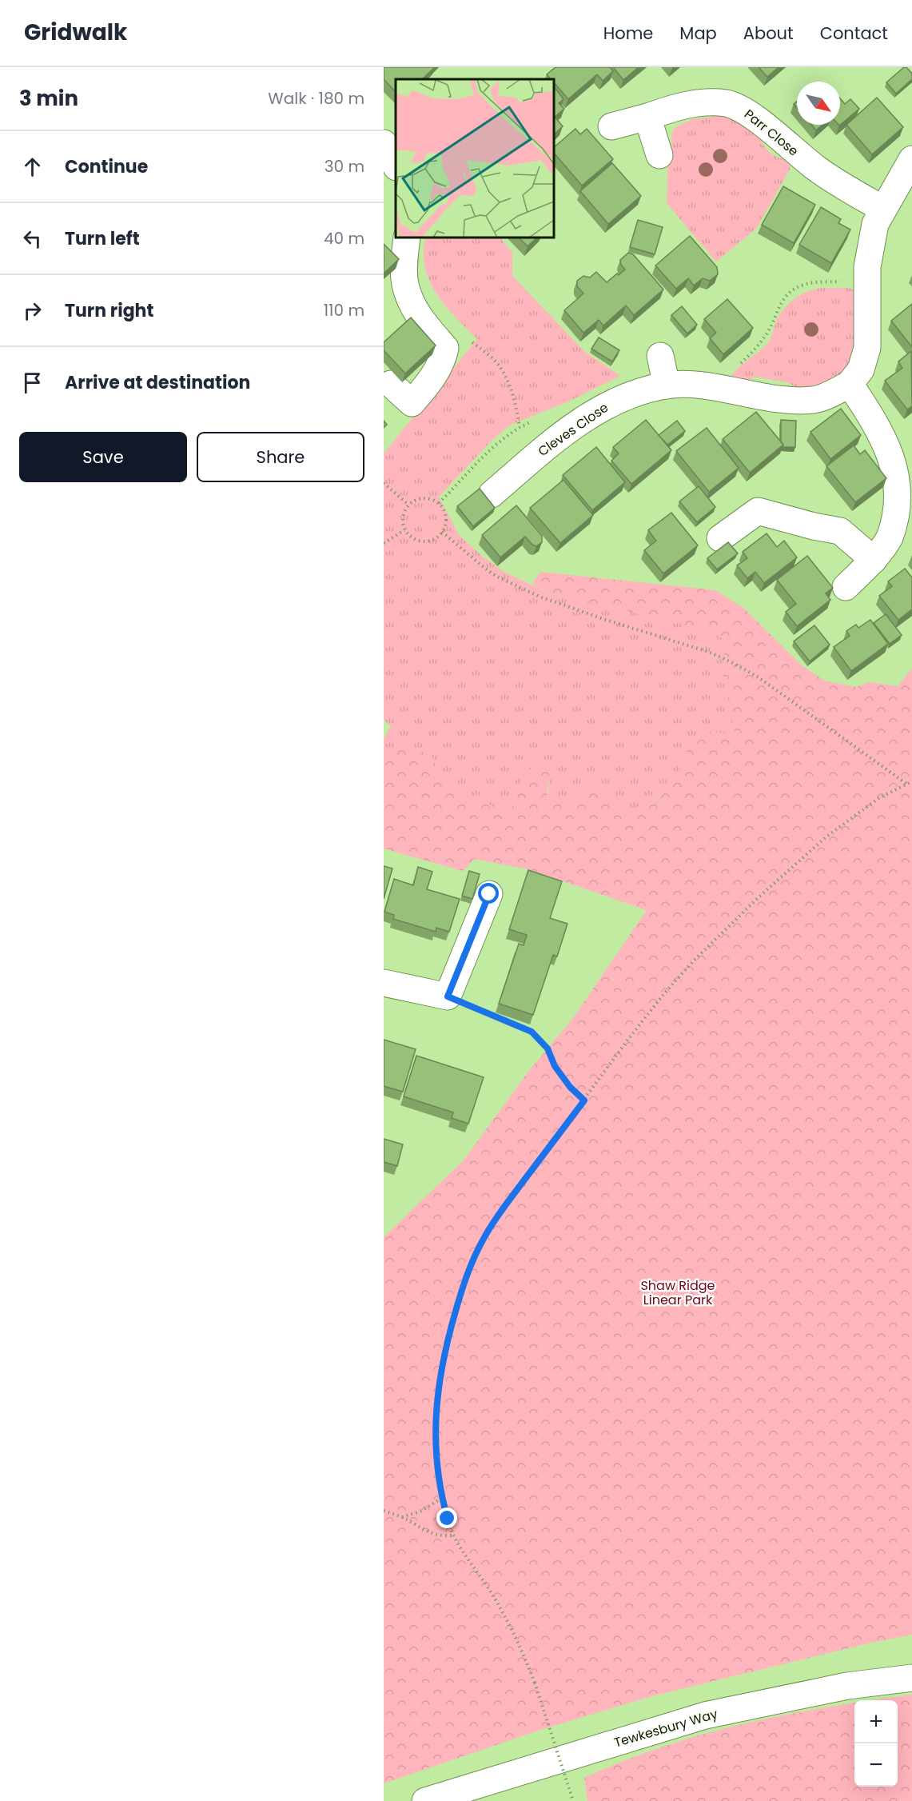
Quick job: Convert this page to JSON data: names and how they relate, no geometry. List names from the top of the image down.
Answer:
{
  "streets": {
    "street": ["Parr Close", "Cleves Close", "Tewkesbury Way"]
  },
  "parks": ["Shaw Ridge Linear Park"],
  "north": "bottom right",
  "page": {
    "header": "Gridwalk",
    "nav": [
      "Home",
      "Map",
      "About",
      "Contact"
    ],
    "heading": ["3 min", "Walk · 180 m"],
    "list": [
      ["Continue", "30 m"],
      ["Turn left", "40 m"],
      ["Turn right", "110 m"],
      "Arrive at destination"
    ],
    "buttons": ["Save", "Share"],
    "map_buttons": ["+", "−"]
  }
}
